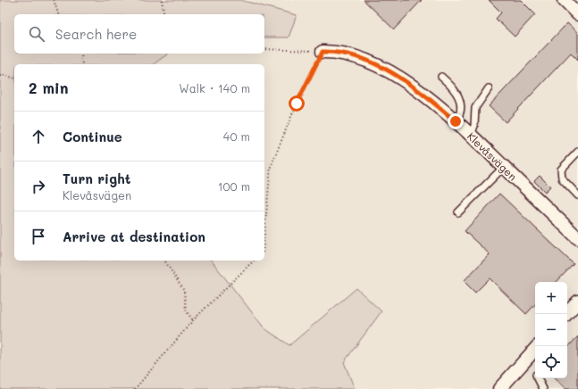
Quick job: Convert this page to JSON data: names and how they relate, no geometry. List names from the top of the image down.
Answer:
{
  "streets": {
    "street": ["Klevåsvägen"]
  },
  "page": {
    "search": "Search here",
    "heading": ["2 min", "Walk · 140 m"],
    "list": [
      ["Continue", "40 m"],
      ["Turn right", "Klevåsvägen", "100 m"],
      "Arrive at destination"
    ],
    "map_buttons": ["+", "−"]
  }
}
